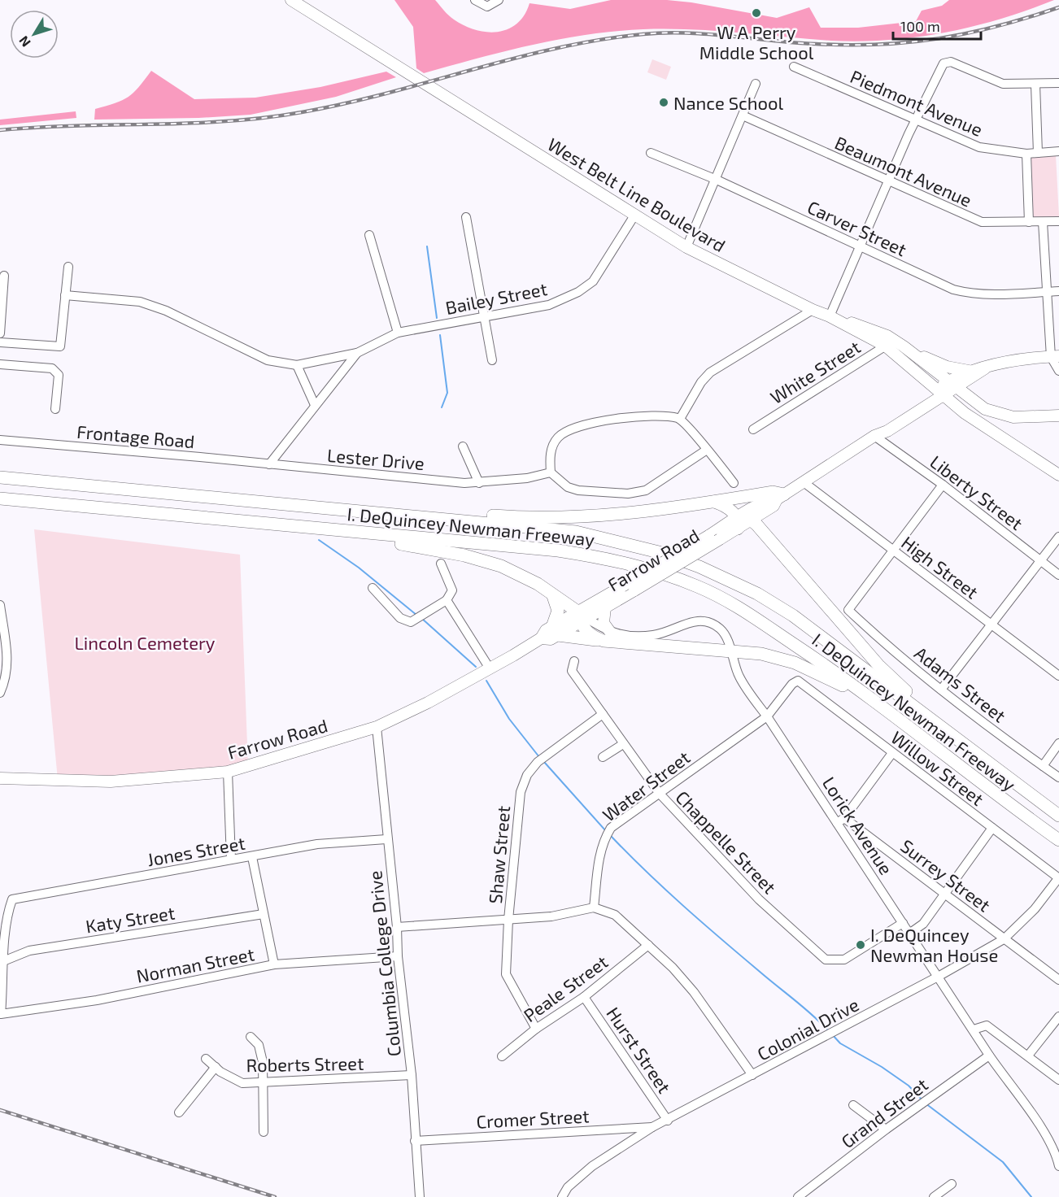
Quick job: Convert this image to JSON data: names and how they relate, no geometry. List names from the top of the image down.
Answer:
{
  "streets": {
    "highway": ["I. DeQuincey Newman Freeway"],
    "main road": ["West Belt Line Boulevard", "Farrow Road"],
    "street": [
      "Piedmont Avenue",
      "Beaumont Avenue",
      "Carver Street",
      "Bailey Street",
      "White Street",
      "Frontage Road",
      "Lester Drive",
      "Liberty Street",
      "High Street",
      "Adams Street",
      "Willow Street",
      "Water Street",
      "Lorick Avenue",
      "Chappelle Street",
      "Jones Street",
      "Shaw Street",
      "Surrey Street",
      "Katy Street",
      "Columbia College Drive",
      "Norman Street",
      "Peale Street",
      "Colonial Drive",
      "Hurst Street",
      "Roberts Street",
      "Grand Street",
      "Cromer Street"
    ]
  },
  "crossings": [
    ["West Belt Line Boulevard", "Bailey Street"],
    ["West Belt Line Boulevard", "White Street"],
    ["West Belt Line Boulevard", "Farrow Road"],
    ["Bailey Street", "Frontage Road"],
    ["Bailey Street", "Lester Drive"],
    ["Frontage Road", "Lester Drive"],
    ["Liberty Street", "Farrow Road"],
    ["Farrow Road", "High Street"],
    ["Farrow Road", "Columbia College Drive"],
    ["High Street", "Adams Street"],
    ["Willow Street", "Water Street"],
    ["Willow Street", "Colonial Drive"],
    ["Water Street", "Lorick Avenue"],
    ["Water Street", "Chappelle Street"],
    ["Lorick Avenue", "Chappelle Street"],
    ["Lorick Avenue", "Surrey Street"],
    ["Lorick Avenue", "Colonial Drive"],
    ["Lorick Avenue", "Grand Street"],
    ["Chappelle Street", "Shaw Street"],
    ["Jones Street", "Katy Street"],
    ["Jones Street", "Columbia College Drive"],
    ["Jones Street", "Norman Street"],
    ["Shaw Street", "Peale Street"],
    ["Surrey Street", "Colonial Drive"],
    ["Katy Street", "Norman Street"],
    ["Columbia College Drive", "Norman Street"],
    ["Columbia College Drive", "Roberts Street"],
    ["Columbia College Drive", "Cromer Street"],
    ["Peale Street", "Hurst Street"],
    ["Colonial Drive", "Hurst Street"],
    ["Colonial Drive", "Cromer Street"]
  ],
  "parks": ["Lincoln Cemetery"],
  "places": ["W A Perry Middle School", "Nance School", "I. DeQuincey Newman House"],
  "scale_bar": "100 m",
  "north": "bottom left"
}
